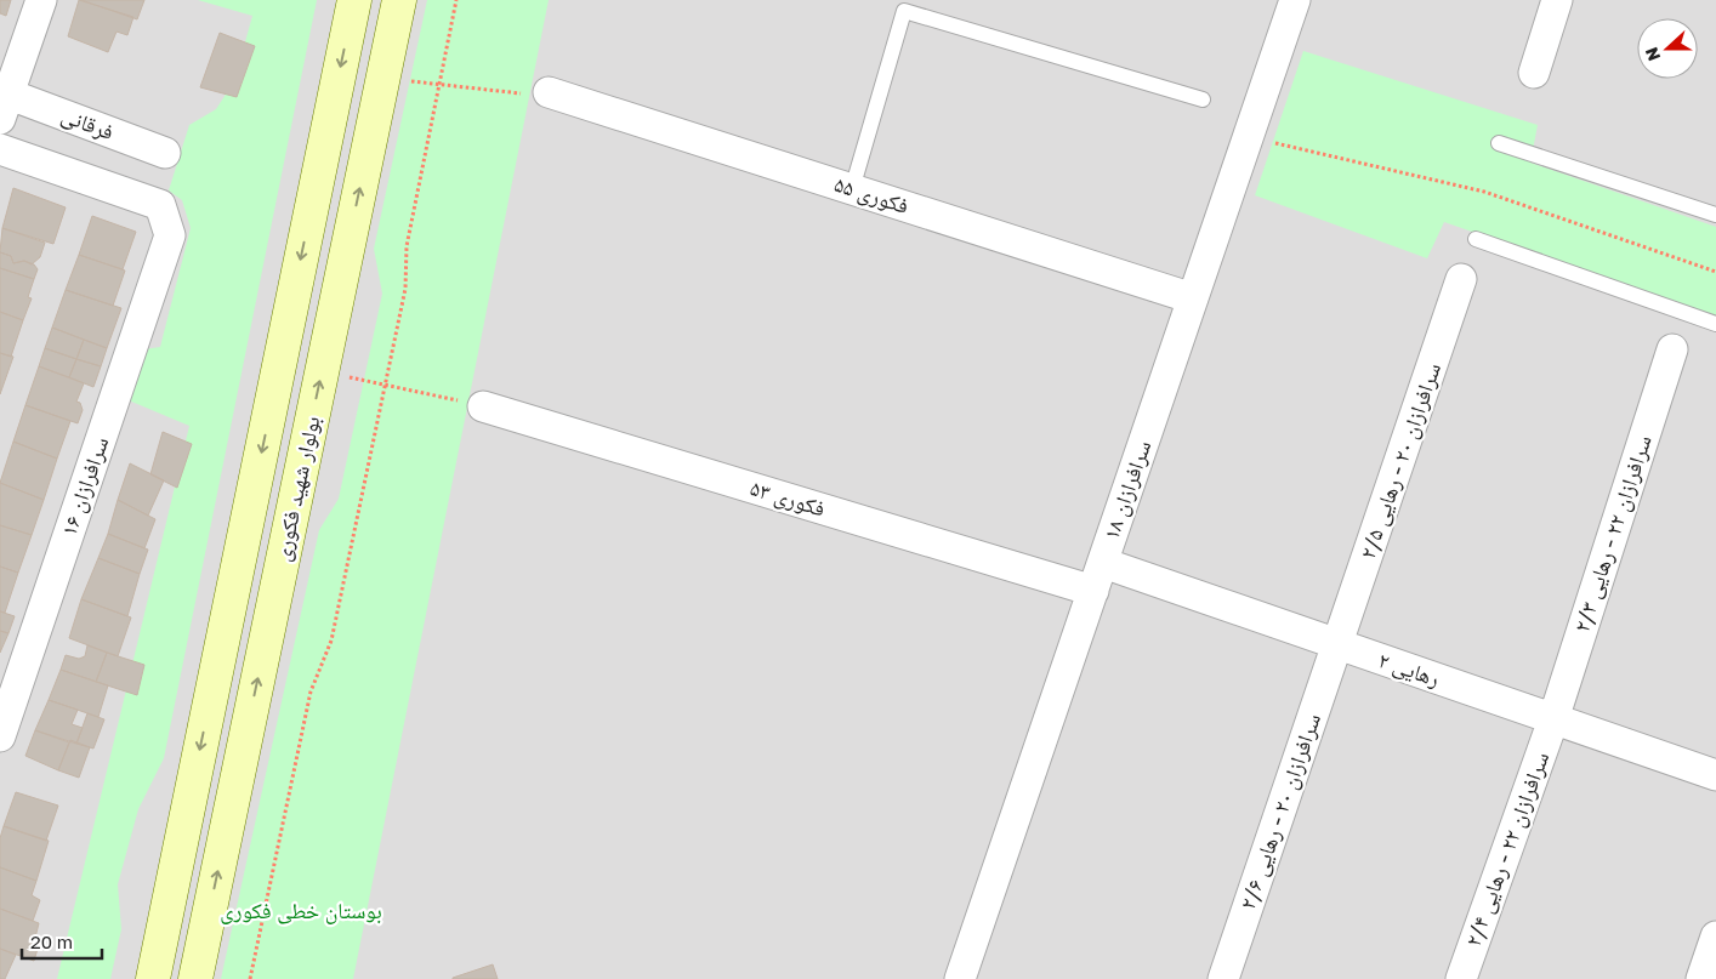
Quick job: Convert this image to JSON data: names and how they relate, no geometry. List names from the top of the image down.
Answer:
{
  "streets": {
    "main road": ["بولوار شهید فکوری"],
    "street": [
      "فرقانی",
      "فکوری ۵۵",
      "سرافرازان ۲۰ - رهایی ۲/۵",
      "سرافرازان ۱۶",
      "سرافرازان ۱۸",
      "فکوری ۵۳",
      "سرافرازان ۲۲ - رهایی ۲/۳",
      "رهایی ۲",
      "سرافرازان ۲۰ - رهایی ۲/۶",
      "سرافرازان ۲۲ - رهایی ۲/۴"
    ]
  },
  "crossings": [
    ["فکوری ۵۵", "سرافرازان ۱۸"],
    ["سرافرازان ۲۰ - رهایی ۲/۵", "رهایی ۲"],
    ["سرافرازان ۲۰ - رهایی ۲/۵", "سرافرازان ۲۰ - رهایی ۲/۶"],
    ["سرافرازان ۱۸", "فکوری ۵۳"],
    ["سرافرازان ۱۸", "رهایی ۲"],
    ["سرافرازان ۲۲ - رهایی ۲/۳", "رهایی ۲"],
    ["سرافرازان ۲۲ - رهایی ۲/۳", "سرافرازان ۲۲ - رهایی ۲/۴"],
    ["رهایی ۲", "سرافرازان ۲۰ - رهایی ۲/۶"],
    ["رهایی ۲", "سرافرازان ۲۲ - رهایی ۲/۴"]
  ],
  "parks": ["بوستان خطی فکوری"],
  "scale_bar": "20 m",
  "north": "left"
}
